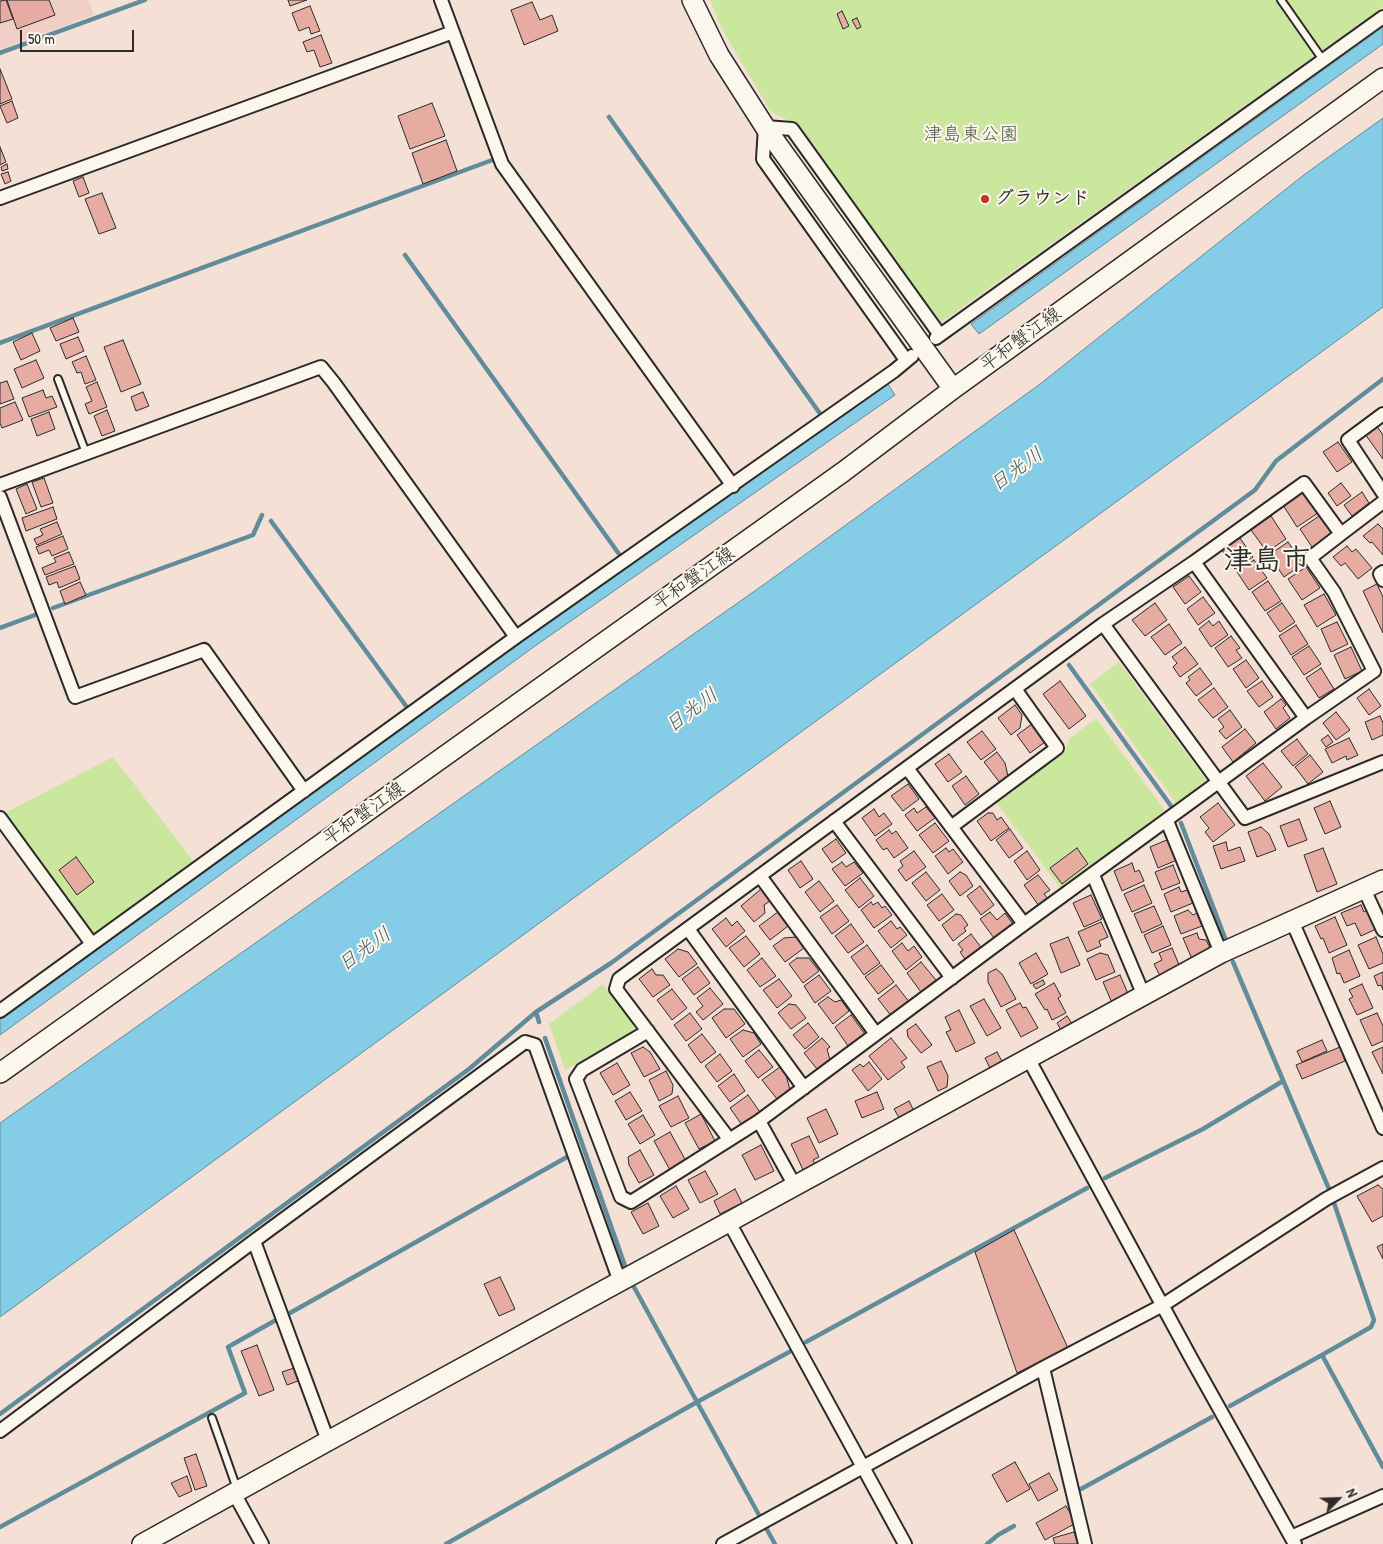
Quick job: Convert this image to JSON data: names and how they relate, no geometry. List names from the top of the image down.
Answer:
{
  "streets": {
    "street": ["平和蟹江線"]
  },
  "districts": ["津島市"],
  "water": ["日光川"],
  "parks": ["津島東公園"],
  "places": ["グラウンド"],
  "scale_bar": "50 m",
  "north": "top right"
}
